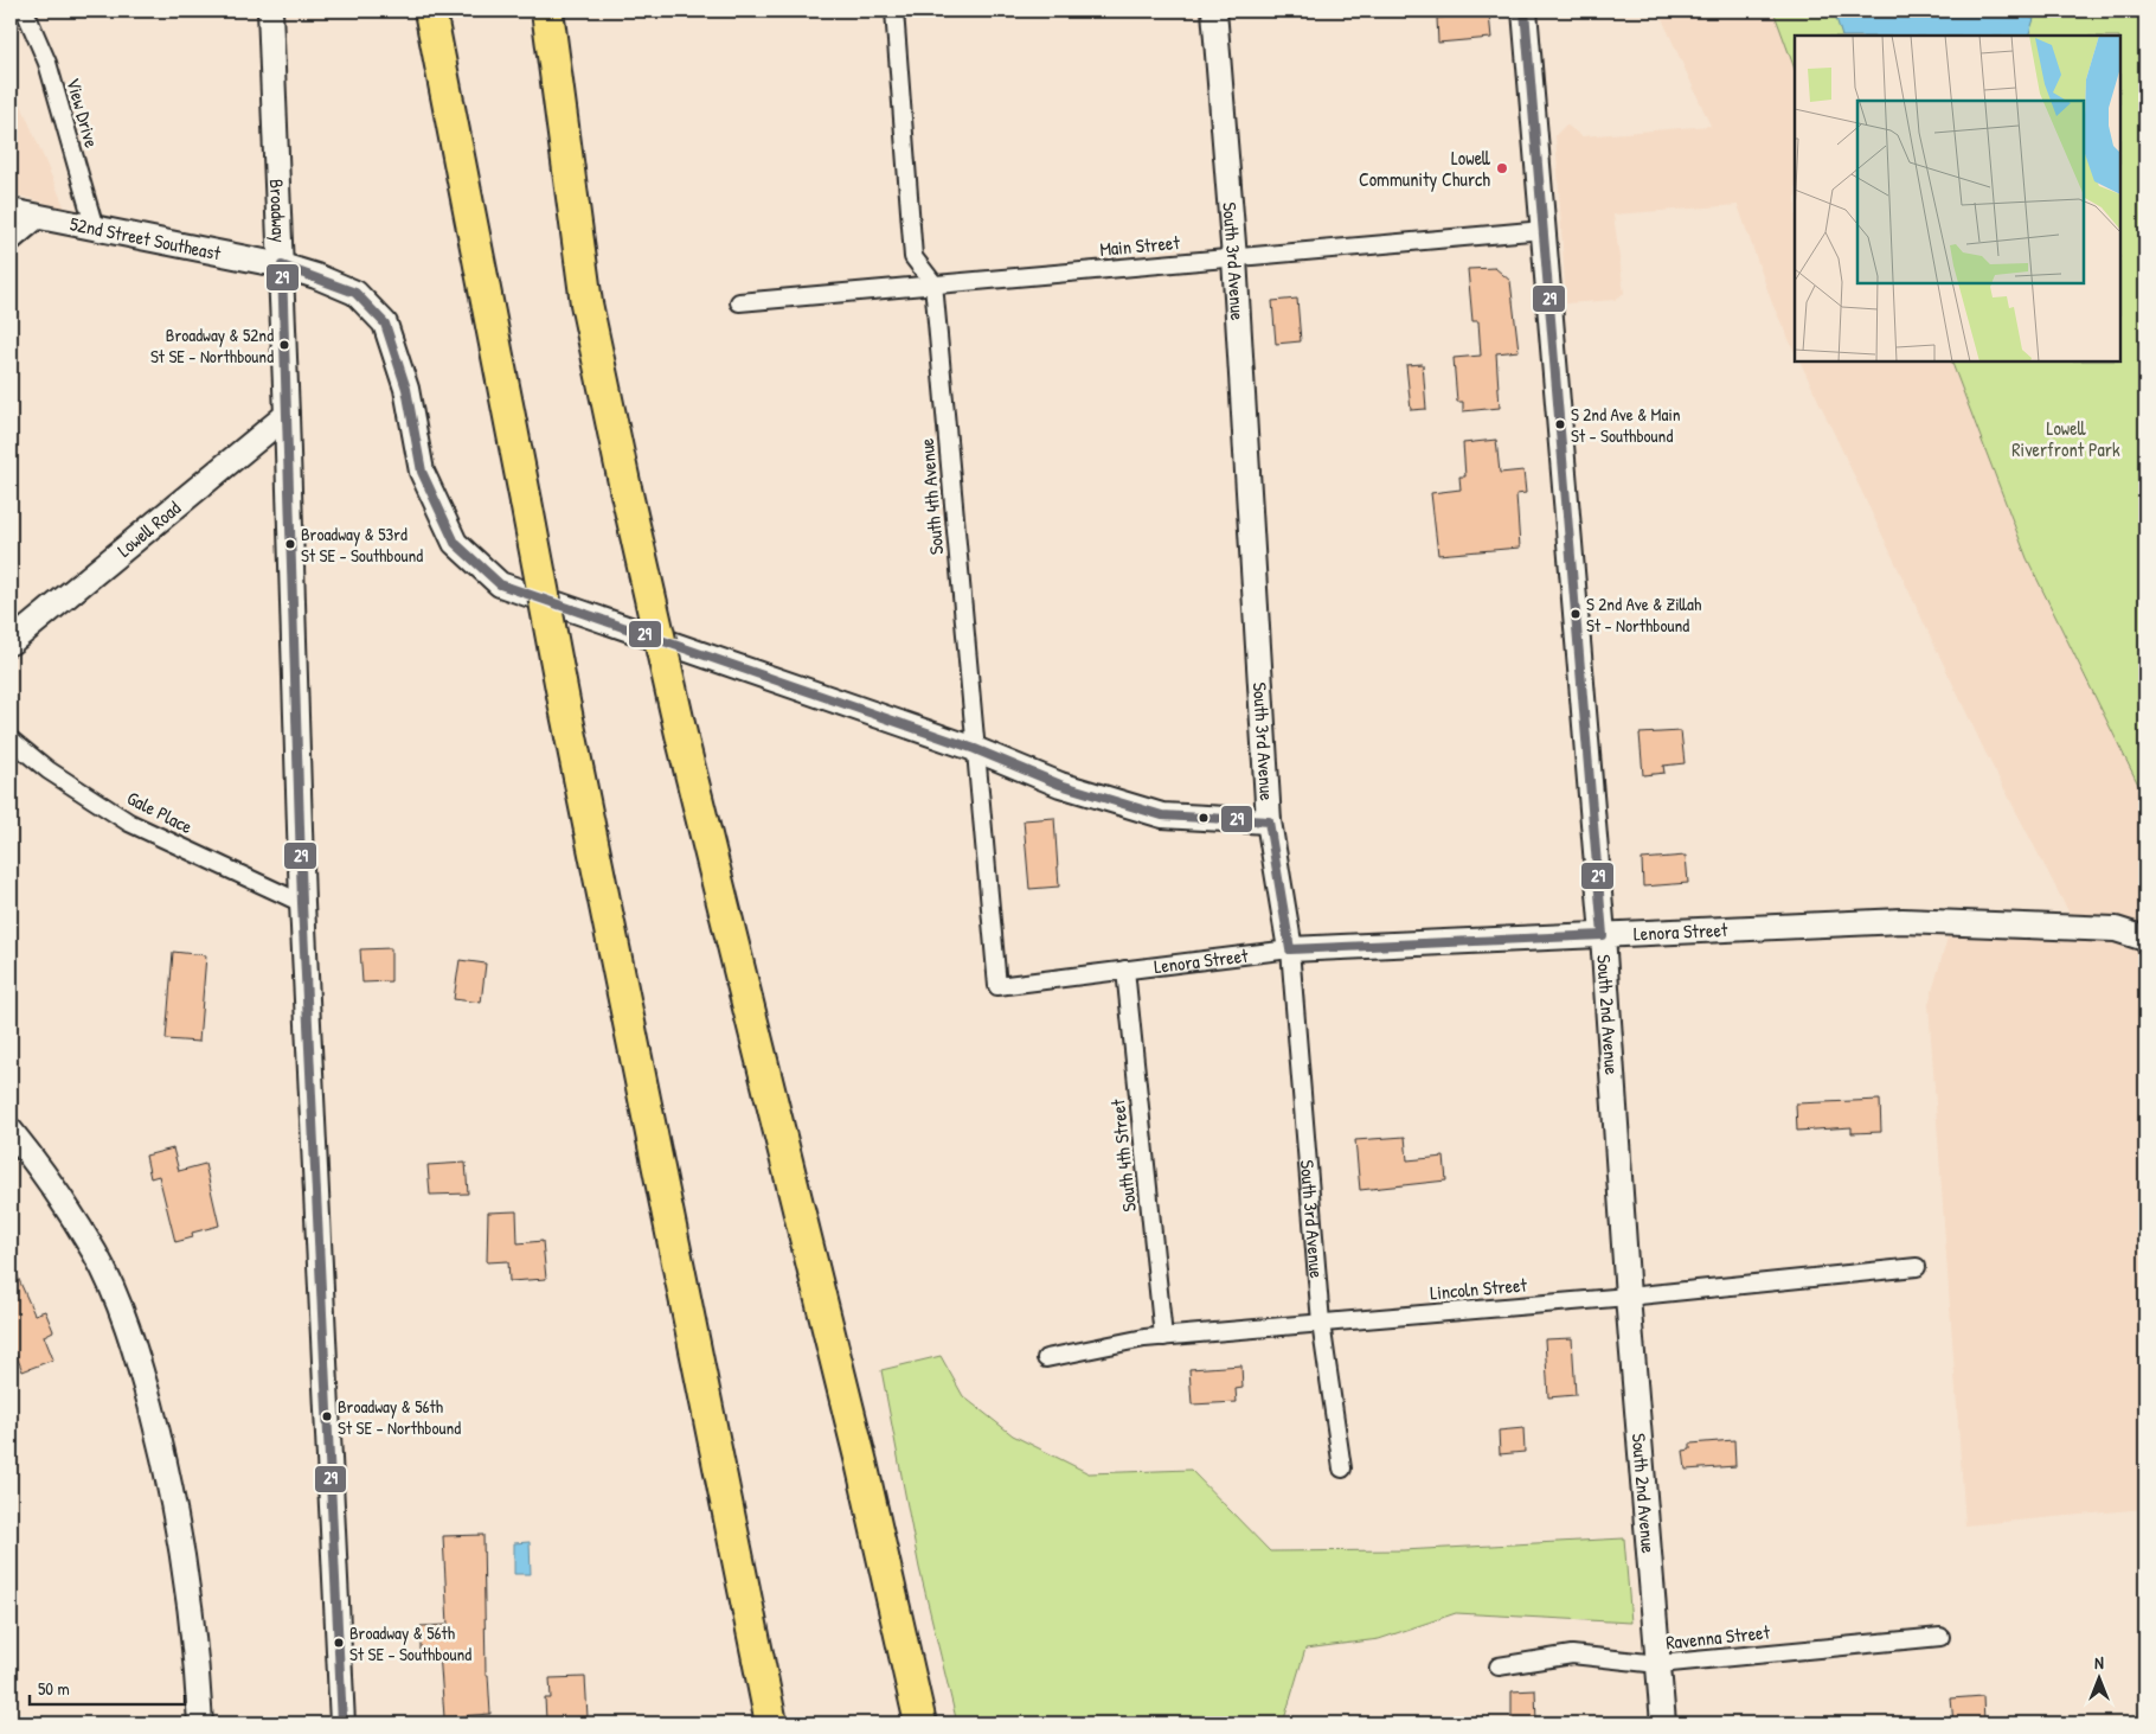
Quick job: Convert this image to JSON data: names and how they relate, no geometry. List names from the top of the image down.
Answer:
{
  "streets": {
    "street": [
      "View Drive",
      "Broadway",
      "52nd Street Southeast",
      "Main Street",
      "South 3rd Avenue",
      "South 4th Avenue",
      "Lowell Road",
      "Gale Place",
      "Lenora Street",
      "South 2nd Avenue",
      "South 4th Street",
      "Lincoln Street",
      "Ravenna Street"
    ]
  },
  "crossings": [
    ["View Drive", "52nd Street Southeast"],
    ["Broadway", "52nd Street Southeast"],
    ["Broadway", "Lowell Road"],
    ["Broadway", "Gale Place"],
    ["Main Street", "South 3rd Avenue"],
    ["Main Street", "South 4th Avenue"],
    ["Main Street", "South 2nd Avenue"],
    ["South 3rd Avenue", "Lenora Street"],
    ["South 3rd Avenue", "Lincoln Street"],
    ["South 4th Avenue", "Lenora Street"],
    ["Lenora Street", "South 2nd Avenue"],
    ["Lenora Street", "South 4th Street"],
    ["South 2nd Avenue", "Lincoln Street"],
    ["South 2nd Avenue", "Ravenna Street"],
    ["South 4th Street", "Lincoln Street"]
  ],
  "parks": ["Lowell Riverfront Park"],
  "places": [
    "Lowell Community Church",
    "Broadway & 52nd St SE - Northbound",
    "S 2nd Ave & Main St - Southbound",
    "Broadway & 53rd St SE - Southbound",
    "S 2nd Ave & Zillah St - Northbound",
    "Broadway & 56th St SE - Northbound",
    "Broadway & 56th St SE - Southbound"
  ],
  "lines": ["transit line 29"],
  "scale_bar": "50 m",
  "north": "top"
}
